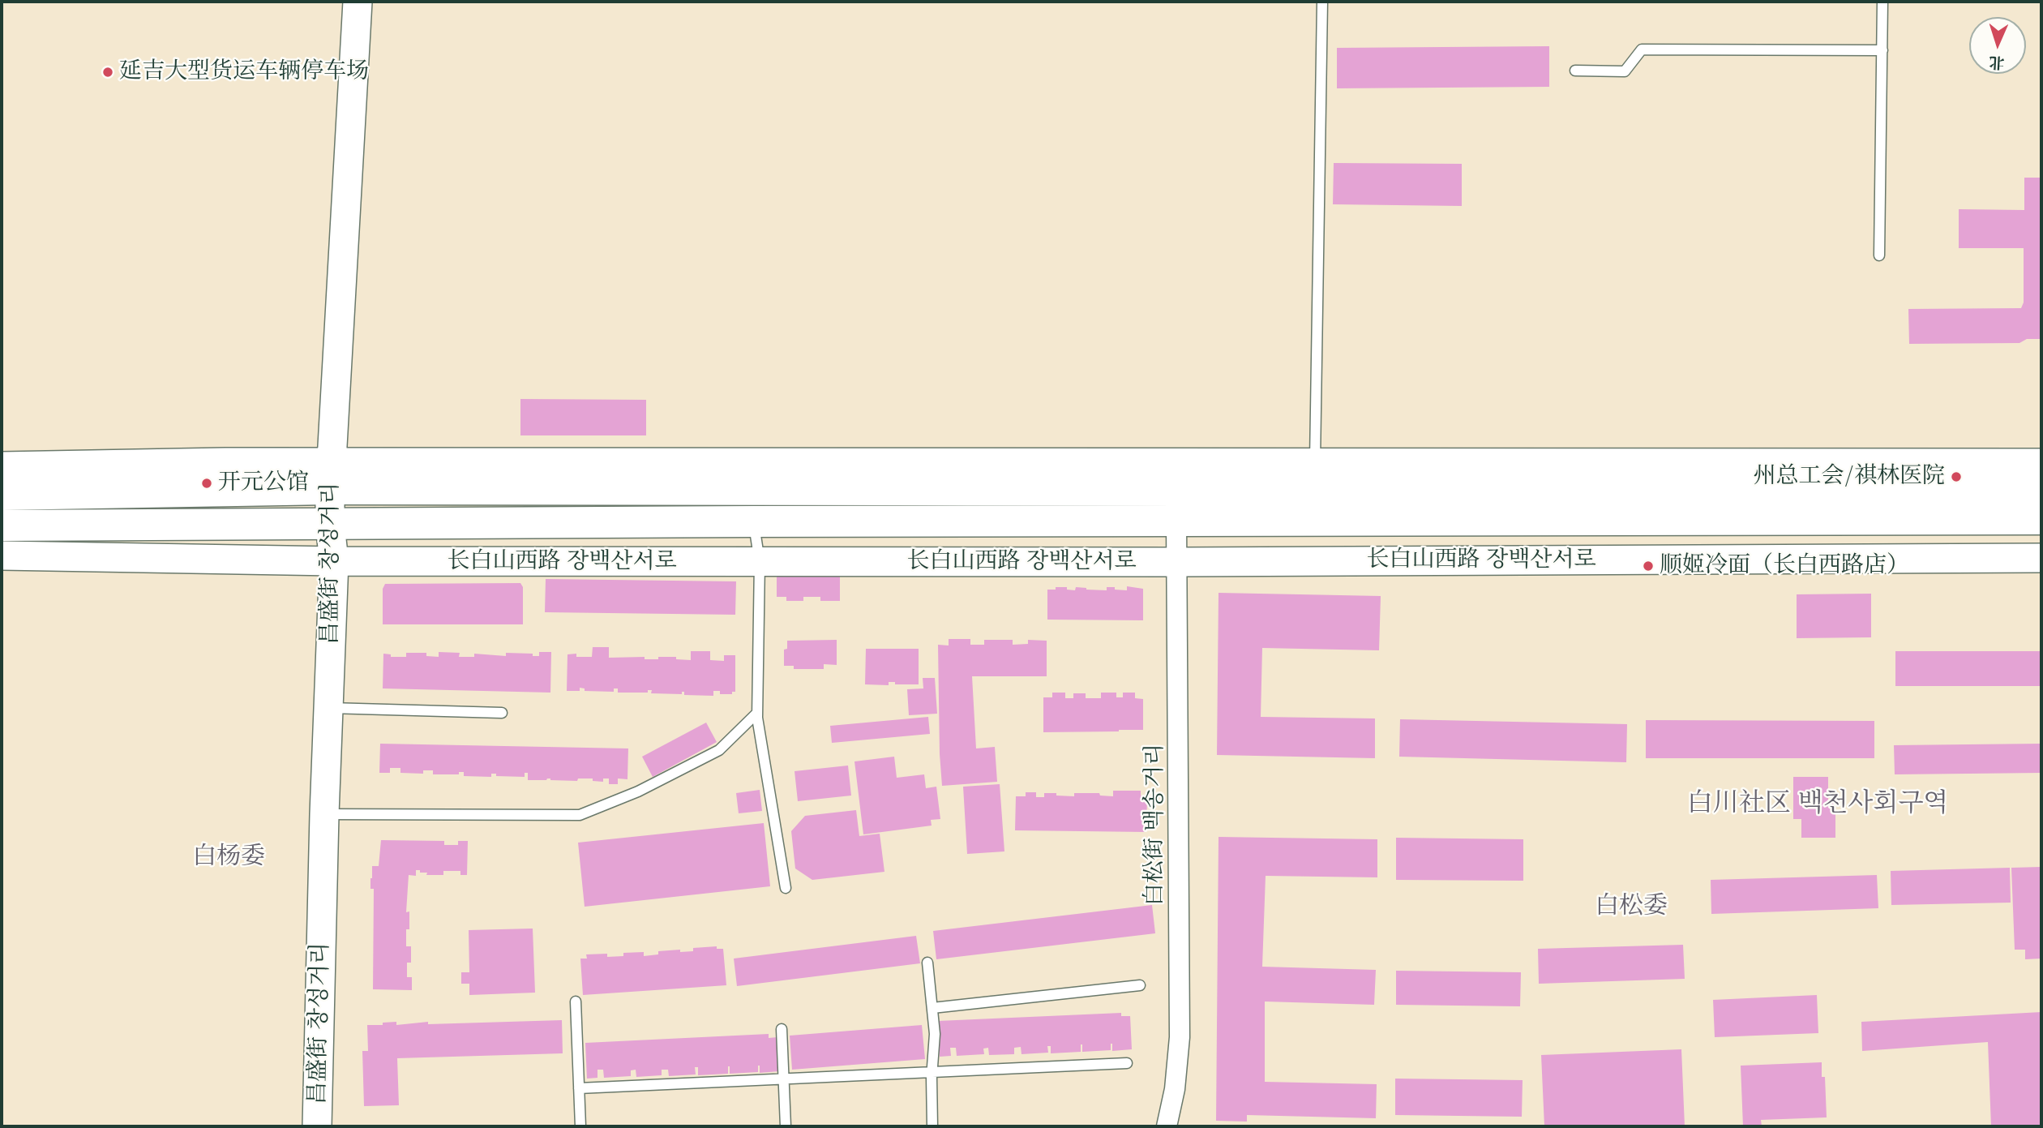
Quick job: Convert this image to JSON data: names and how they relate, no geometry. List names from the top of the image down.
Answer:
{
  "streets": {
    "main road": ["长白山西路 장백산서로"],
    "street": ["昌盛街 창성거리", "白松街 백송거리"]
  },
  "crossings": [
    ["长白山西路 장백산서로", "昌盛街 창성거리"],
    ["长白山西路 장백산서로", "白松街 백송거리"]
  ],
  "districts": ["白川社区 백천사회구역", "白杨委", "白松委"],
  "places": [
    "延吉大型货运车辆停车场",
    "州总工会/祺林医院",
    "开元公馆",
    "顺姬冷面（长白西路店）"
  ],
  "north": "bottom"
}
